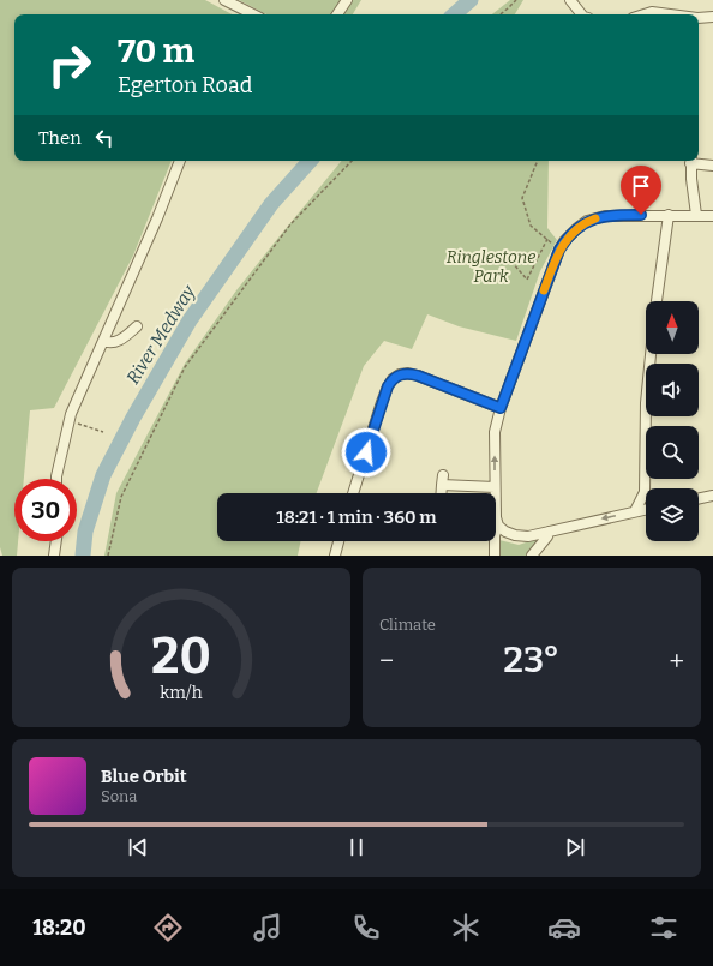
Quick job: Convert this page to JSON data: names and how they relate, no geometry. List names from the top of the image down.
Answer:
{
  "water": ["River Medway"],
  "parks": ["Ringlestone Park"],
  "north": "top",
  "page": {
    "turn": ["70 m", "Egerton Road"],
    "then": "Then",
    "limit": "30",
    "trip": "18:21 · 1 min · 360 m",
    "tile": "Climate",
    "heat": ["−", "23°", "+"],
    "song": ["Blue Orbit", "Sona"],
    "tabs": "18:20",
    "gauge": ["20", "km/h"]
  }
}
